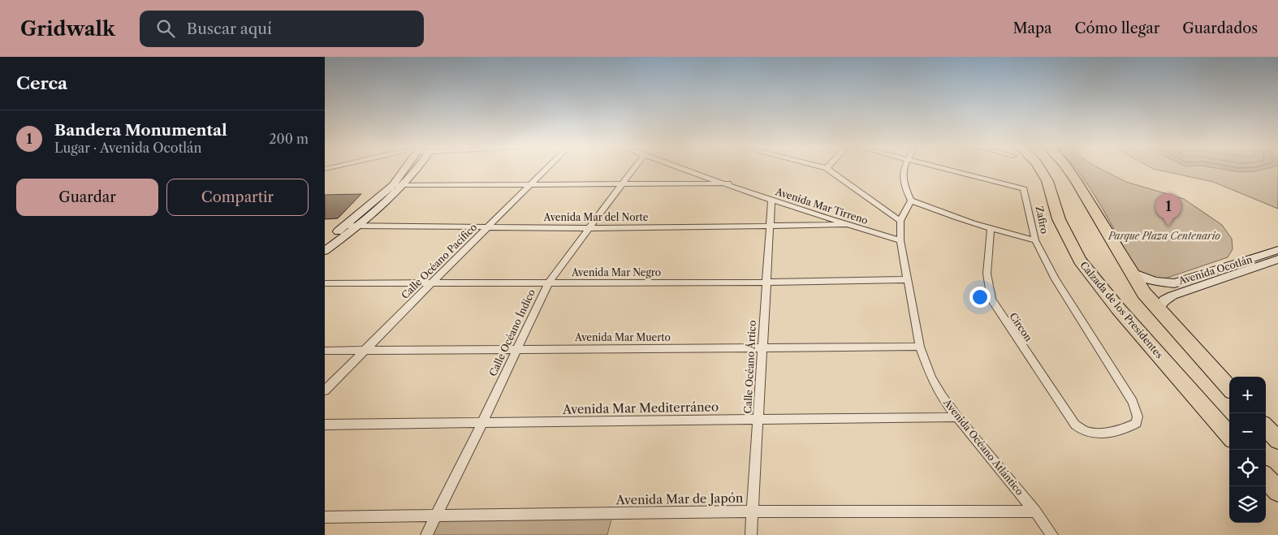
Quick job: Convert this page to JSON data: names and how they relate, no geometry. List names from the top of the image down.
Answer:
{
  "streets": {
    "highway": ["Calzada de los Presidentes"],
    "main road": ["Avenida Ocotlán"],
    "street": [
      "Avenida Mar Tirreno",
      "Avenida Mar del Norte",
      "Zafiro",
      "Calle Océano Pacífico",
      "Avenida Mar Negro",
      "Circon",
      "Calle Océano Índico",
      "Avenida Mar Muerto",
      "Calle Océano Ártico",
      "Avenida Mar Mediterráneo",
      "Avenida Océano Atlántico",
      "Avenida Mar de Japón"
    ]
  },
  "crossings": [
    ["Avenida Mar Tirreno", "Avenida Mar del Norte"],
    ["Avenida Mar Tirreno", "Calle Océano Ártico"],
    ["Avenida Mar Tirreno", "Avenida Océano Atlántico"],
    ["Avenida Mar del Norte", "Calle Océano Pacífico"],
    ["Avenida Mar del Norte", "Calle Océano Índico"],
    ["Avenida Mar del Norte", "Calle Océano Ártico"],
    ["Zafiro", "Circon"],
    ["Calle Océano Pacífico", "Avenida Mar Negro"],
    ["Calle Océano Pacífico", "Avenida Mar Muerto"],
    ["Avenida Mar Negro", "Calle Océano Índico"],
    ["Avenida Mar Negro", "Calle Océano Ártico"],
    ["Avenida Mar Negro", "Avenida Océano Atlántico"],
    ["Calle Océano Índico", "Avenida Mar Muerto"],
    ["Calle Océano Índico", "Avenida Mar Mediterráneo"],
    ["Calle Océano Índico", "Avenida Mar de Japón"],
    ["Avenida Mar Muerto", "Calle Océano Ártico"],
    ["Avenida Mar Muerto", "Avenida Océano Atlántico"],
    ["Calle Océano Ártico", "Avenida Mar Mediterráneo"],
    ["Calle Océano Ártico", "Avenida Mar de Japón"],
    ["Avenida Mar Mediterráneo", "Avenida Océano Atlántico"],
    ["Avenida Océano Atlántico", "Avenida Mar de Japón"]
  ],
  "parks": ["Parque Plaza Centenario"],
  "page": {
    "header": "Gridwalk",
    "search": "Buscar aquí",
    "nav": ["Mapa", "Cómo llegar", "Guardados"],
    "heading": "Cerca",
    "list": [
      {
        "mark": "1",
        "name": "Bandera Monumental",
        "note": "Lugar · Avenida Ocotlán",
        "value": "200 m"
      }
    ],
    "buttons": ["Guardar", "Compartir"],
    "pins": "1",
    "map_buttons": ["+", "−"]
  }
}
